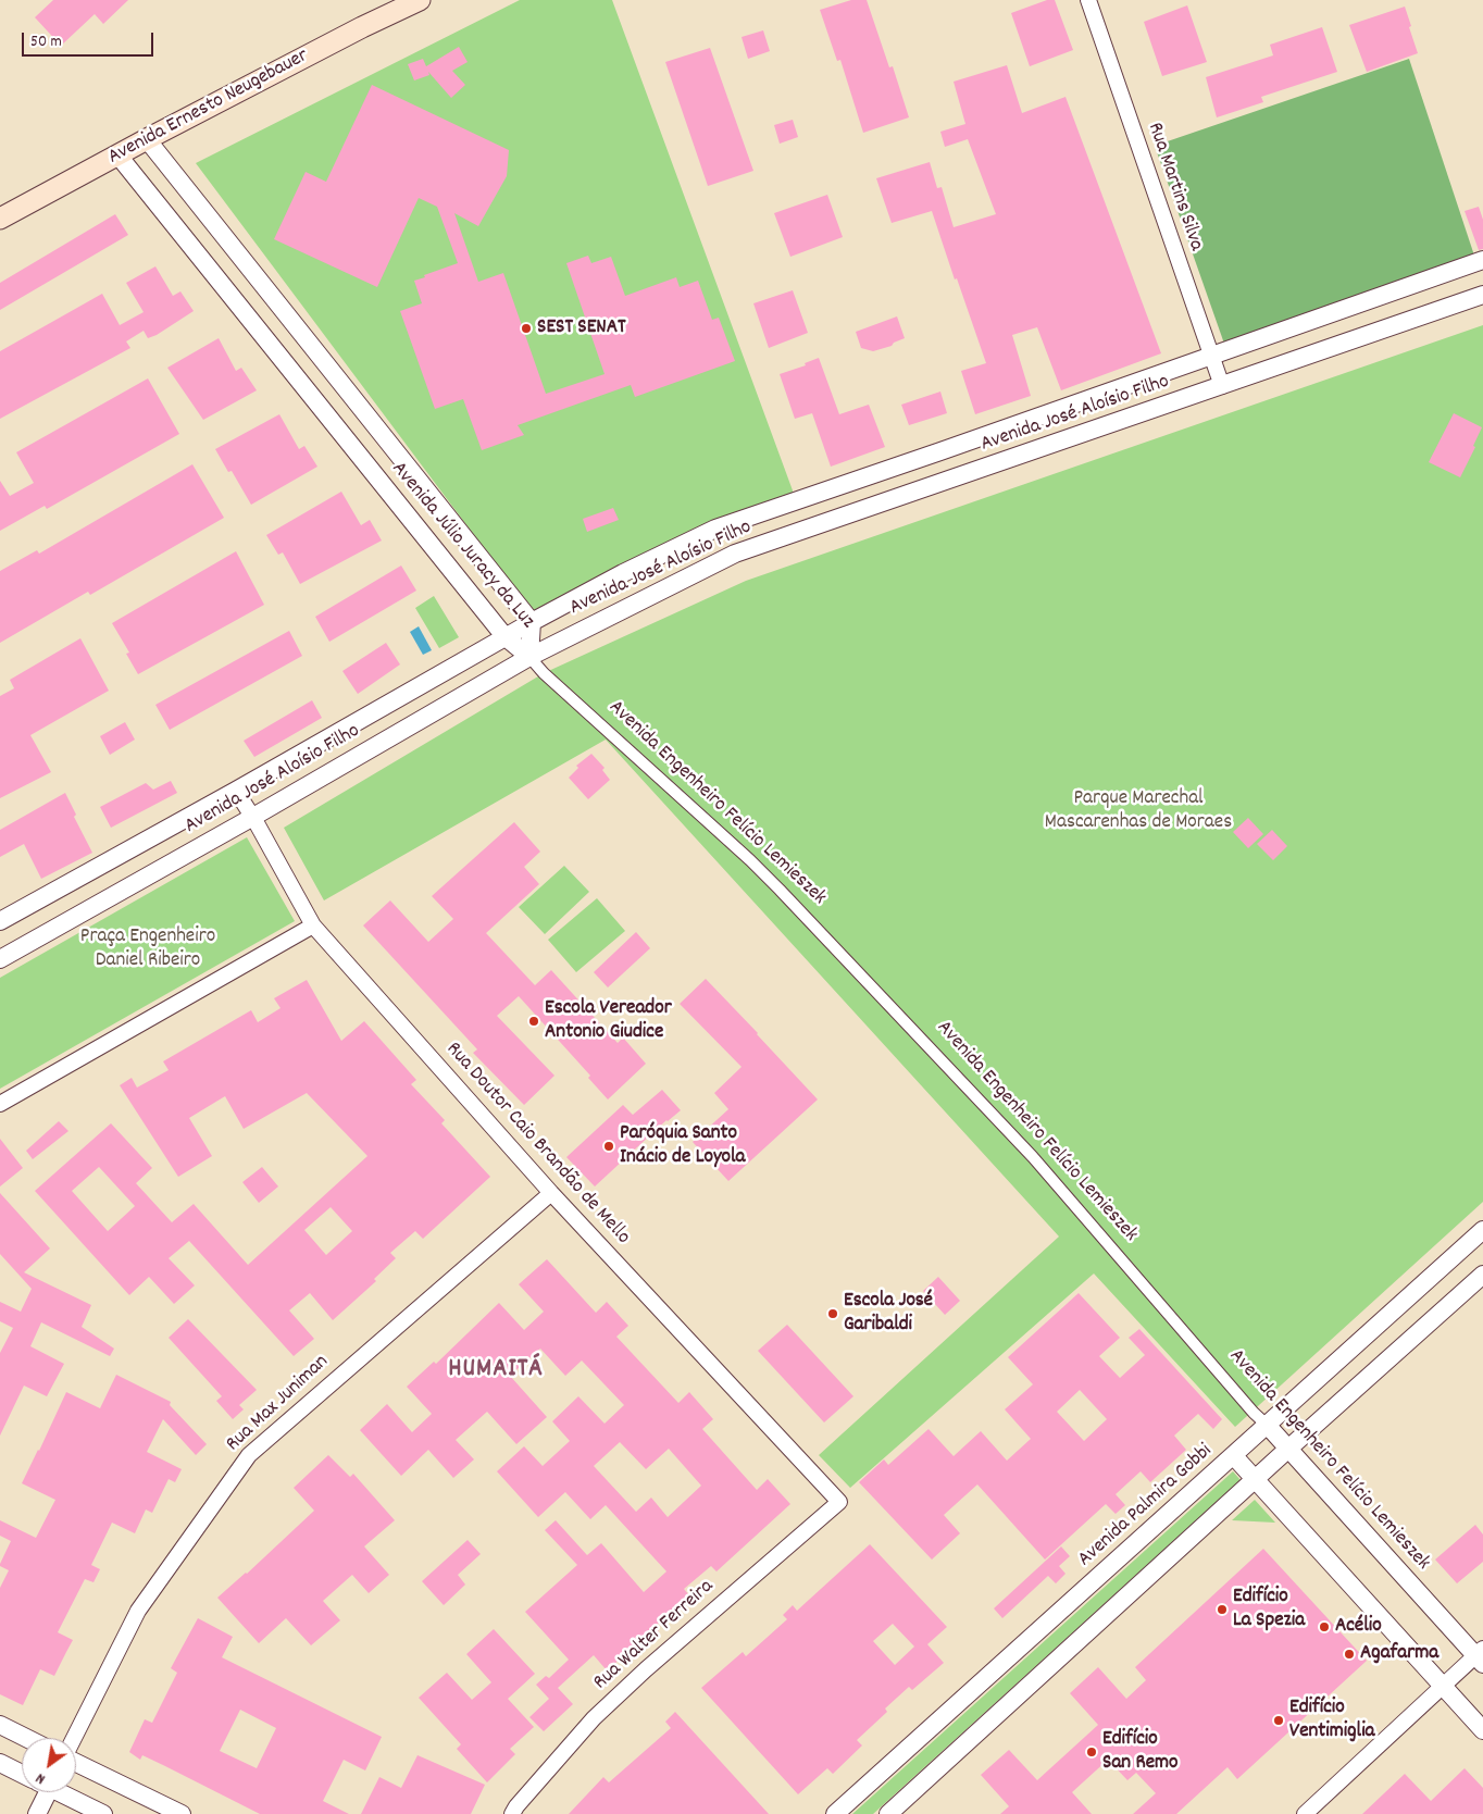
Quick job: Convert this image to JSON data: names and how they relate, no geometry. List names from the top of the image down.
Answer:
{
  "streets": {
    "main road": ["Avenida Ernesto Neugebauer"],
    "street": [
      "Rua Martins Silva",
      "Avenida José Aloísio Filho",
      "Avenida Júlio Juracy da Luz",
      "Avenida Engenheiro Felício Lemieszek",
      "Rua Doutor Caio Brandão de Mello",
      "Rua Max Juniman",
      "Avenida Palmira Gobbi",
      "Rua Walter Ferreira"
    ]
  },
  "crossings": [
    ["Avenida Ernesto Neugebauer", "Avenida Júlio Juracy da Luz"],
    ["Rua Martins Silva", "Avenida José Aloísio Filho"],
    ["Avenida José Aloísio Filho", "Avenida Júlio Juracy da Luz"],
    ["Avenida José Aloísio Filho", "Avenida Engenheiro Felício Lemieszek"],
    ["Avenida José Aloísio Filho", "Rua Doutor Caio Brandão de Mello"],
    ["Avenida Júlio Juracy da Luz", "Avenida Engenheiro Felício Lemieszek"],
    ["Avenida Engenheiro Felício Lemieszek", "Avenida Palmira Gobbi"],
    ["Rua Doutor Caio Brandão de Mello", "Rua Max Juniman"],
    ["Rua Doutor Caio Brandão de Mello", "Rua Walter Ferreira"]
  ],
  "districts": ["HUMAITÁ"],
  "parks": ["Parque Marechal Mascarenhas de Moraes", "Praça Engenheiro Daniel Ribeiro"],
  "places": [
    "SEST SENAT",
    "Escola Vereador Antonio Giudice",
    "Paróquia Santo Inácio de Loyola",
    "Escola José Garibaldi",
    "Edifício La Spezia",
    "Acélio",
    "Agafarma",
    "Edifício Ventimiglia",
    "Edifício San Remo"
  ],
  "scale_bar": "50 m",
  "north": "bottom left"
}
